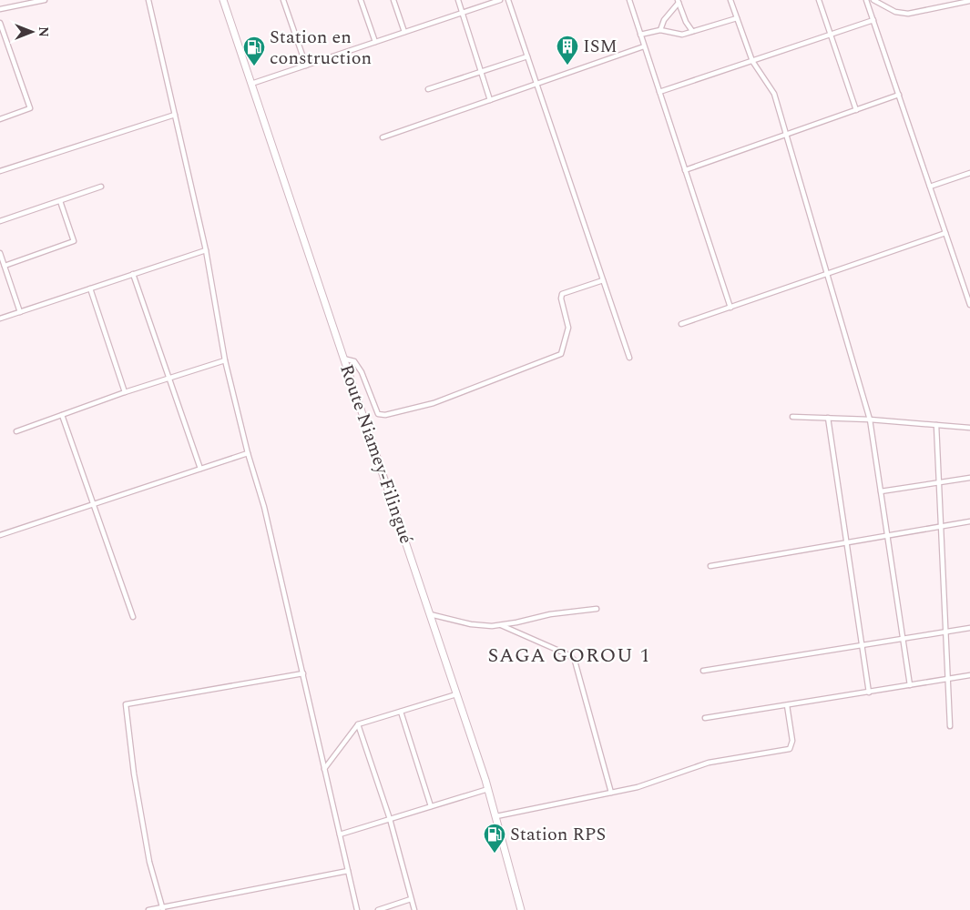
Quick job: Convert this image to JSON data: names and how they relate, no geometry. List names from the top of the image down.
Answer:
{
  "streets": {
    "main road": ["Route Niamey-Filingué"]
  },
  "districts": ["SAGA GOROU 1"],
  "places": {
    "building": ["ISM"],
    "fuel station": ["Station en construction", "Station RPS"]
  },
  "north": "right"
}
